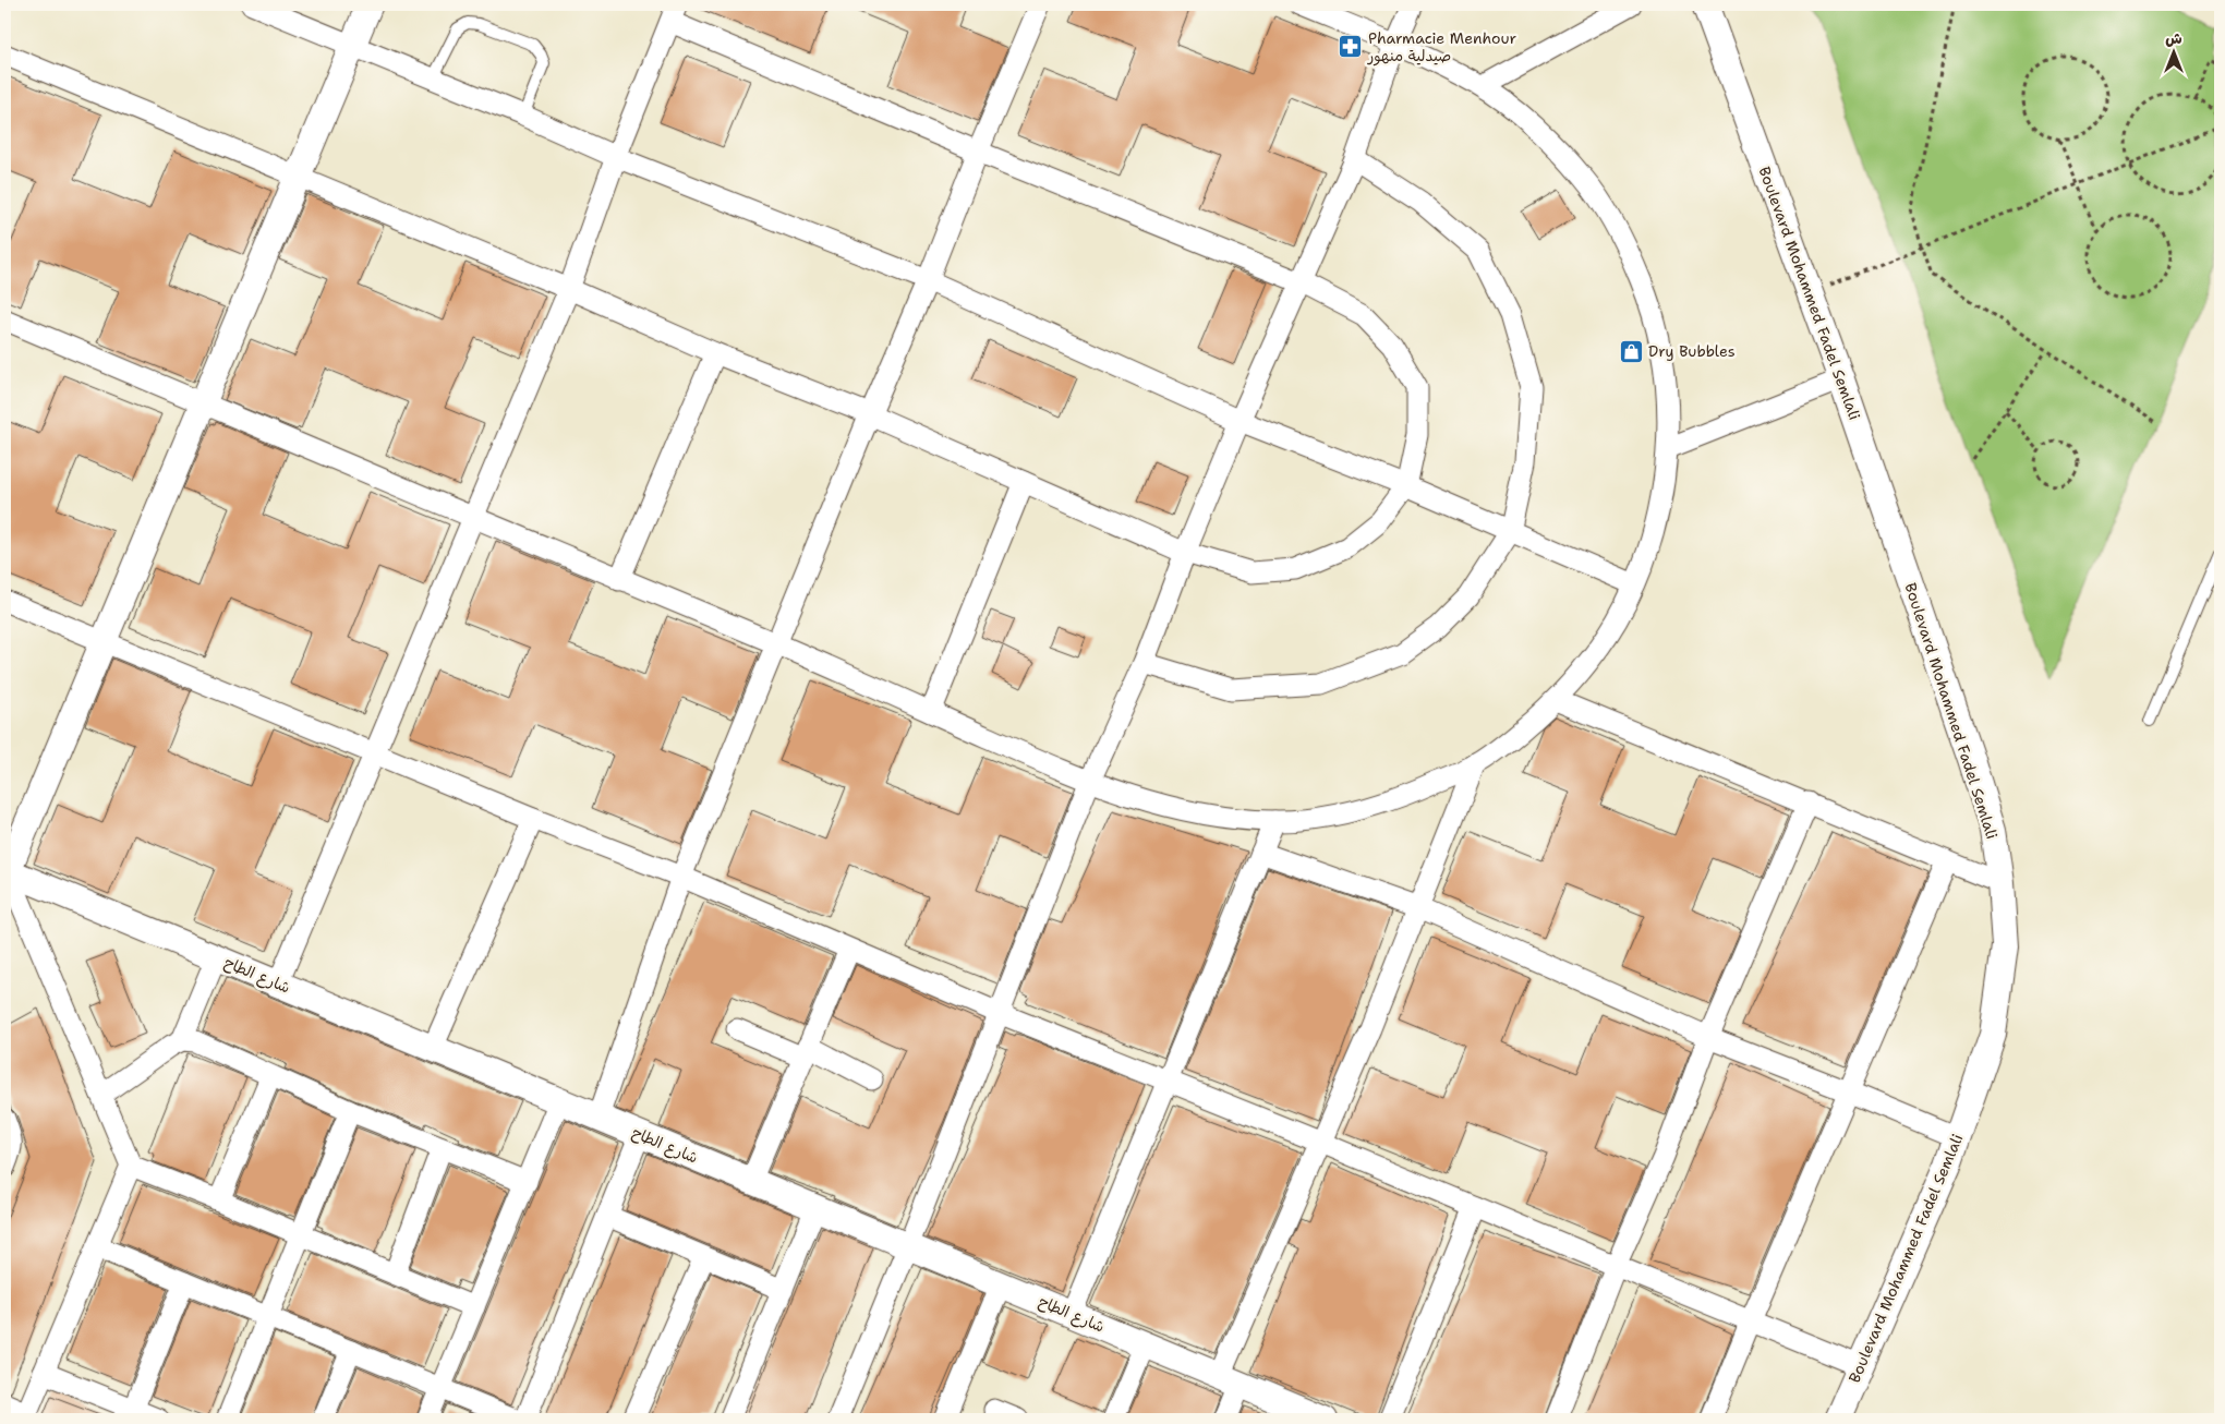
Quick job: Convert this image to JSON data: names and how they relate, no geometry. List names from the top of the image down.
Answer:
{
  "streets": {
    "street": ["Boulevard Mohammed Fadel Semlali", "شارع الطاح"]
  },
  "places": {
    "pharmacy": ["Pharmacie Menhour صيدلية منهور"],
    "shop": ["Dry Bubbles"]
  },
  "north": "top"
}
